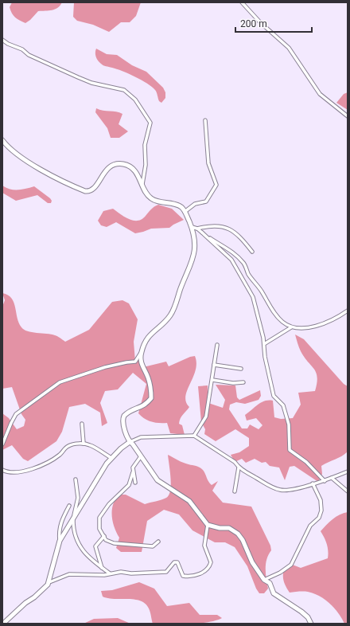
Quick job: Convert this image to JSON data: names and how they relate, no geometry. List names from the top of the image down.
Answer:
{
  "scale_bar": "200 m"
}
